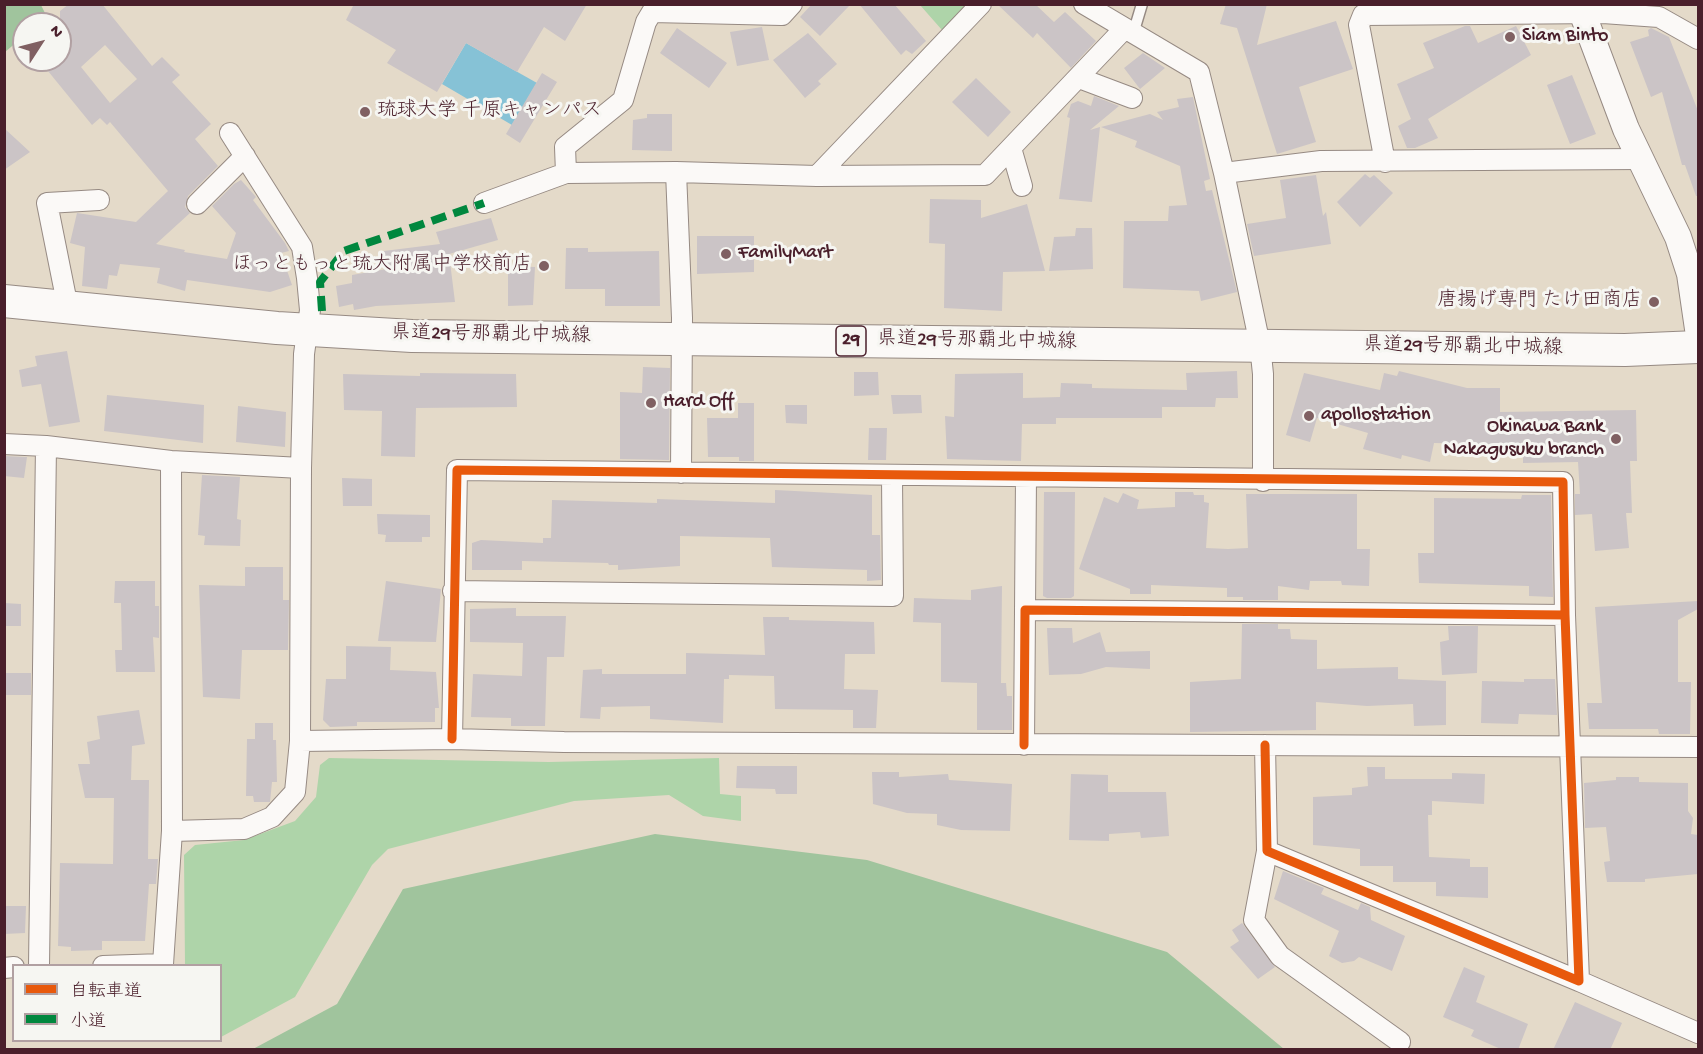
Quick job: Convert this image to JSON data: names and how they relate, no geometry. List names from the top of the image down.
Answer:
{
  "streets": {
    "main road": ["県道29号那覇北中城線", "29"]
  },
  "places": [
    "Siam Binto",
    "琉球大学 千原キャンパス",
    "FamilyMart",
    "ほっともっと琉大附属中学校前店",
    "唐揚げ専門 たけ田商店",
    "Hard Off",
    "apollostation",
    "Okinawa Bank Nakagusuku branch"
  ],
  "legend": ["自転車道", "小道"],
  "north": "top right"
}
